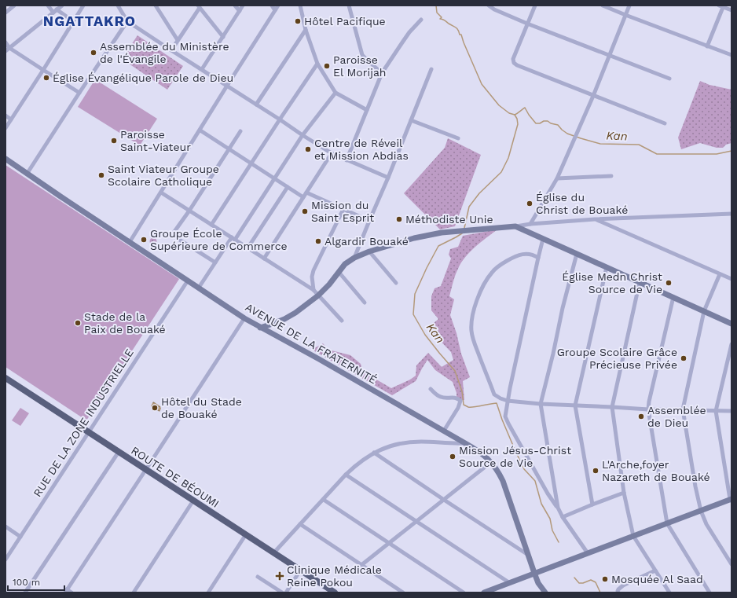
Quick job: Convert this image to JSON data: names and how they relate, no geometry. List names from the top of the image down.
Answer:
{
  "streets": {
    "main road": ["ROUTE DE BÉOUMI"],
    "street": ["AVENUE DE LA FRATERNITÉ", "RUE DE LA ZONE INDUSTRIELLE"]
  },
  "crossings": [
    ["AVENUE DE LA FRATERNITÉ", "RUE DE LA ZONE INDUSTRIELLE"],
    ["RUE DE LA ZONE INDUSTRIELLE", "ROUTE DE BÉOUMI"]
  ],
  "districts": ["NGATTAKRO"],
  "water": ["Kan"],
  "places": {
    "other": [
      "Hôtel Pacifique",
      "Assemblée du Ministère de l'Évangile",
      "Paroisse El Morijah",
      "Église Évangélique Parole de Dieu",
      "Paroisse Saint-Viateur",
      "Centre de Réveil et Mission Abdias",
      "Saint Viateur Groupe Scolaire Catholique",
      "Église du Christ de Bouaké",
      "Mission du Saint Esprit",
      "Méthodiste Unie",
      "Groupe École Supérieure de Commerce",
      "Algardir Bouaké",
      "Église Medn Christ Source de Vie",
      "Stade de la Paix de Bouaké",
      "Groupe Scolaire Grâce Précieuse Privée",
      "Hôtel du Stade de Bouaké",
      "Assemblée de Dieu",
      "Mission Jésus-Christ Source de Vie",
      "L'Arche,foyer Nazareth de Bouaké",
      "Mosquée Al Saad"
    ],
    "health": ["Clinique Médicale Reine Pokou"]
  },
  "scale_bar": "100 m"
}
